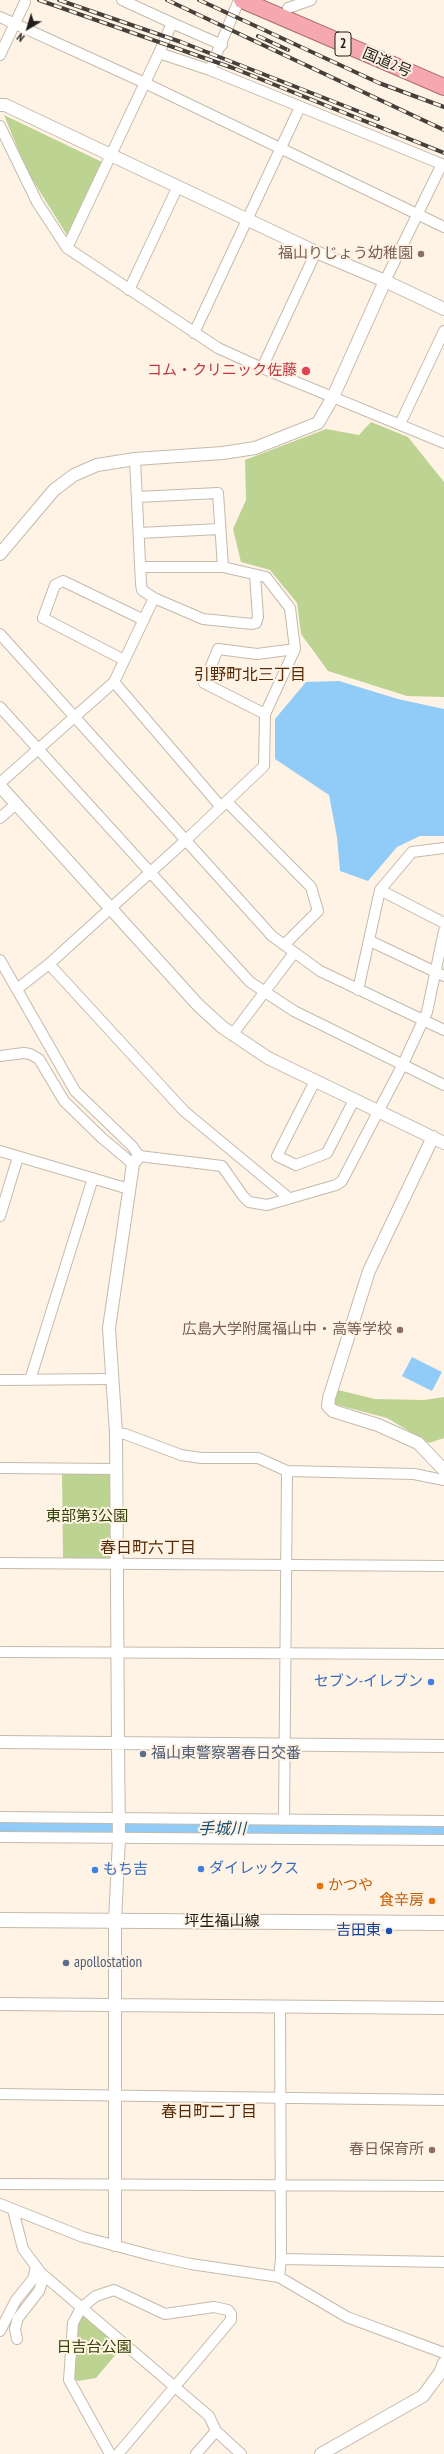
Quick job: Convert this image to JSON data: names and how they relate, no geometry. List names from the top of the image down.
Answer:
{
  "streets": {
    "highway": ["2", "国道2号"],
    "main road": ["坪生福山線"]
  },
  "districts": ["引野町北三丁目", "春日町六丁目", "春日町二丁目"],
  "water": ["手城川"],
  "parks": ["東部第3公園", "日吉台公園"],
  "places": [
    "福山りじょう幼稚園",
    "コム・クリニック佐藤",
    "広島大学附属福山中・高等学校",
    "セブン-イレブン",
    "福山東警察署春日交番",
    "ダイレックス",
    "もち吉",
    "かつや",
    "食辛房",
    "吉田東",
    "apollostation",
    "春日保育所"
  ],
  "north": "bottom left"
}
